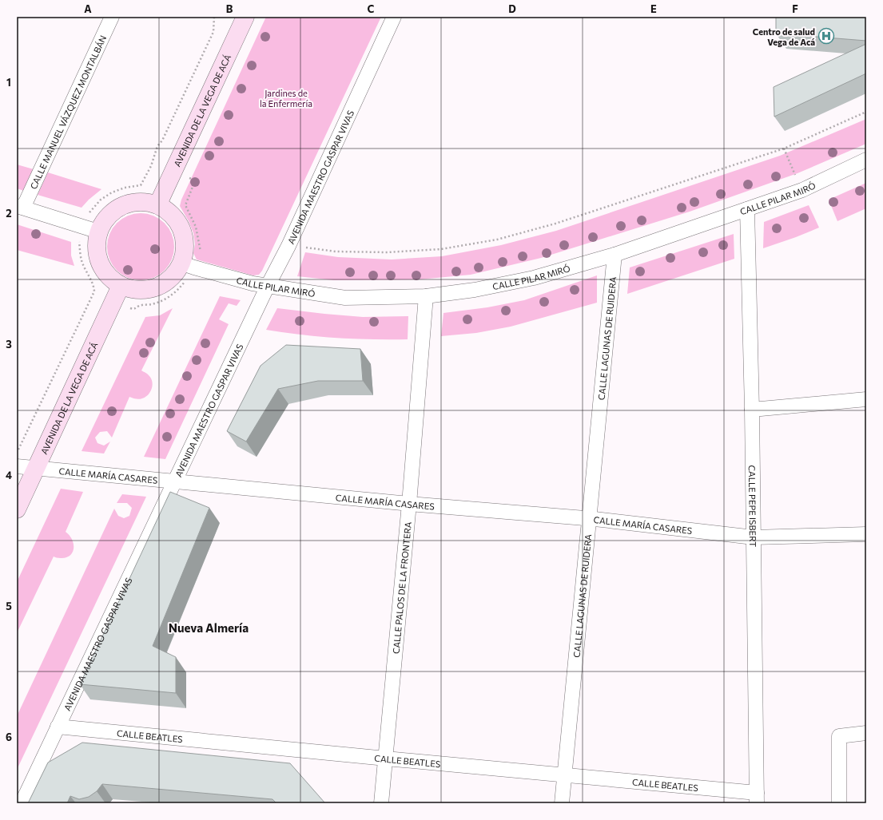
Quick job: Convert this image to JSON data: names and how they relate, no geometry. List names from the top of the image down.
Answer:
{
  "streets": {
    "main road": ["AVENIDA DE LA VEGA DE ACÁ"],
    "street": [
      "CALLE MANUEL VÁZQUEZ MONTALBÁN",
      "AVENIDA MAESTRO GASPAR VIVAS",
      "CALLE PILAR MIRÓ",
      "CALLE LAGUNAS DE RUIDERA",
      "CALLE MARÍA CASARES",
      "CALLE PEPE ISBERT",
      "CALLE PALOS DE LA FRONTERA",
      "CALLE BEATLES"
    ]
  },
  "crossings": [
    ["AVENIDA DE LA VEGA DE ACÁ", "CALLE PILAR MIRÓ"],
    ["AVENIDA DE LA VEGA DE ACÁ", "CALLE MARÍA CASARES"],
    ["AVENIDA MAESTRO GASPAR VIVAS", "CALLE PILAR MIRÓ"],
    ["AVENIDA MAESTRO GASPAR VIVAS", "CALLE MARÍA CASARES"],
    ["AVENIDA MAESTRO GASPAR VIVAS", "CALLE BEATLES"],
    ["CALLE PILAR MIRÓ", "CALLE LAGUNAS DE RUIDERA"],
    ["CALLE PILAR MIRÓ", "CALLE PEPE ISBERT"],
    ["CALLE PILAR MIRÓ", "CALLE PALOS DE LA FRONTERA"],
    ["CALLE LAGUNAS DE RUIDERA", "CALLE MARÍA CASARES"],
    ["CALLE LAGUNAS DE RUIDERA", "CALLE BEATLES"],
    ["CALLE MARÍA CASARES", "CALLE PEPE ISBERT"],
    ["CALLE MARÍA CASARES", "CALLE PALOS DE LA FRONTERA"],
    ["CALLE PEPE ISBERT", "CALLE BEATLES"],
    ["CALLE PALOS DE LA FRONTERA", "CALLE BEATLES"]
  ],
  "districts": ["Nueva Almería"],
  "parks": ["Jardines de la Enfermería"],
  "places": {
    "hospital": ["Centro de salud Vega de Acá"]
  },
  "grid": {
    "columns": [
      "A",
      "B",
      "C",
      "D",
      "E",
      "F"
    ],
    "rows": [
      "1",
      "2",
      "3",
      "4",
      "5",
      "6"
    ]
  }
}
